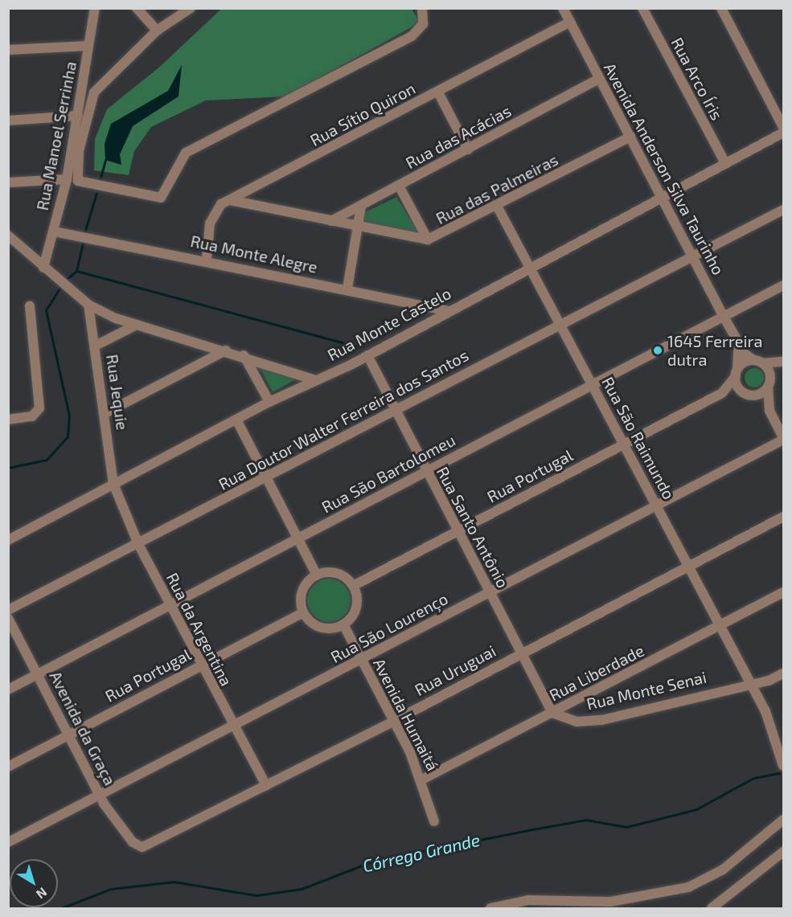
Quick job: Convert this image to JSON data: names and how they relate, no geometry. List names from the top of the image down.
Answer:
{
  "streets": {
    "street": [
      "Rua Arco Íris",
      "Rua Sítio Quiron",
      "Rua Manoel Serrinha",
      "Rua das Acácias",
      "Avenida Anderson Silva Taurinho",
      "Rua das Palmeiras",
      "Rua Monte Alegre",
      "Rua Monte Castelo",
      "Rua Jequie",
      "Rua Doutor Walter Ferreira dos Santos",
      "Rua São Raimundo",
      "Rua São Bartolomeu",
      "Rua Portugal",
      "Rua Santo Antônio",
      "Rua São Lourenço",
      "Rua da Argentina",
      "Rua Uruguai",
      "Rua Liberdade",
      "Rua Monte Senai",
      "Avenida Humaitá",
      "Avenida da Graça"
    ]
  },
  "crossings": [
    ["Rua Arco Íris", "Rua Monte Castelo"],
    ["Rua Sítio Quiron", "Avenida Anderson Silva Taurinho"],
    ["Rua Sítio Quiron", "Rua das Palmeiras"],
    ["Rua Sítio Quiron", "Rua Monte Alegre"],
    ["Rua Manoel Serrinha", "Rua Monte Alegre"],
    ["Rua das Acácias", "Avenida Anderson Silva Taurinho"],
    ["Rua das Acácias", "Rua das Palmeiras"],
    ["Avenida Anderson Silva Taurinho", "Rua das Palmeiras"],
    ["Avenida Anderson Silva Taurinho", "Rua Monte Castelo"],
    ["Avenida Anderson Silva Taurinho", "Rua Doutor Walter Ferreira dos Santos"],
    ["Avenida Anderson Silva Taurinho", "Rua São Bartolomeu"],
    ["Rua das Palmeiras", "Rua São Raimundo"],
    ["Rua Monte Alegre", "Rua Monte Castelo"],
    ["Rua Monte Castelo", "Rua Jequie"],
    ["Rua Monte Castelo", "Rua São Raimundo"],
    ["Rua Monte Castelo", "Rua Santo Antônio"],
    ["Rua Monte Castelo", "Rua da Argentina"],
    ["Rua Jequie", "Rua da Argentina"],
    ["Rua Doutor Walter Ferreira dos Santos", "Rua São Raimundo"],
    ["Rua Doutor Walter Ferreira dos Santos", "Rua Santo Antônio"],
    ["Rua Doutor Walter Ferreira dos Santos", "Rua da Argentina"],
    ["Rua São Raimundo", "Rua São Bartolomeu"],
    ["Rua São Raimundo", "Rua Portugal"],
    ["Rua São Raimundo", "Rua São Lourenço"],
    ["Rua São Raimundo", "Rua Uruguai"],
    ["Rua São Raimundo", "Rua Liberdade"],
    ["Rua São Raimundo", "Rua Monte Senai"],
    ["Rua São Bartolomeu", "Rua Santo Antônio"],
    ["Rua São Bartolomeu", "Rua da Argentina"],
    ["Rua São Bartolomeu", "Avenida da Graça"],
    ["Rua Portugal", "Rua Santo Antônio"],
    ["Rua Portugal", "Rua da Argentina"],
    ["Rua Portugal", "Avenida Humaitá"],
    ["Rua Portugal", "Avenida da Graça"],
    ["Rua Santo Antônio", "Rua São Lourenço"],
    ["Rua Santo Antônio", "Rua Uruguai"],
    ["Rua Santo Antônio", "Rua Liberdade"],
    ["Rua Santo Antônio", "Rua Monte Senai"],
    ["Rua São Lourenço", "Rua da Argentina"],
    ["Rua São Lourenço", "Avenida Humaitá"],
    ["Rua São Lourenço", "Avenida da Graça"],
    ["Rua da Argentina", "Rua Uruguai"],
    ["Rua Uruguai", "Avenida Humaitá"],
    ["Rua Uruguai", "Avenida da Graça"],
    ["Rua Liberdade", "Rua Monte Senai"],
    ["Rua Liberdade", "Avenida Humaitá"]
  ],
  "water": ["Córrego Grande"],
  "places": ["1645 Ferreira dutra"],
  "north": "bottom right"
}
